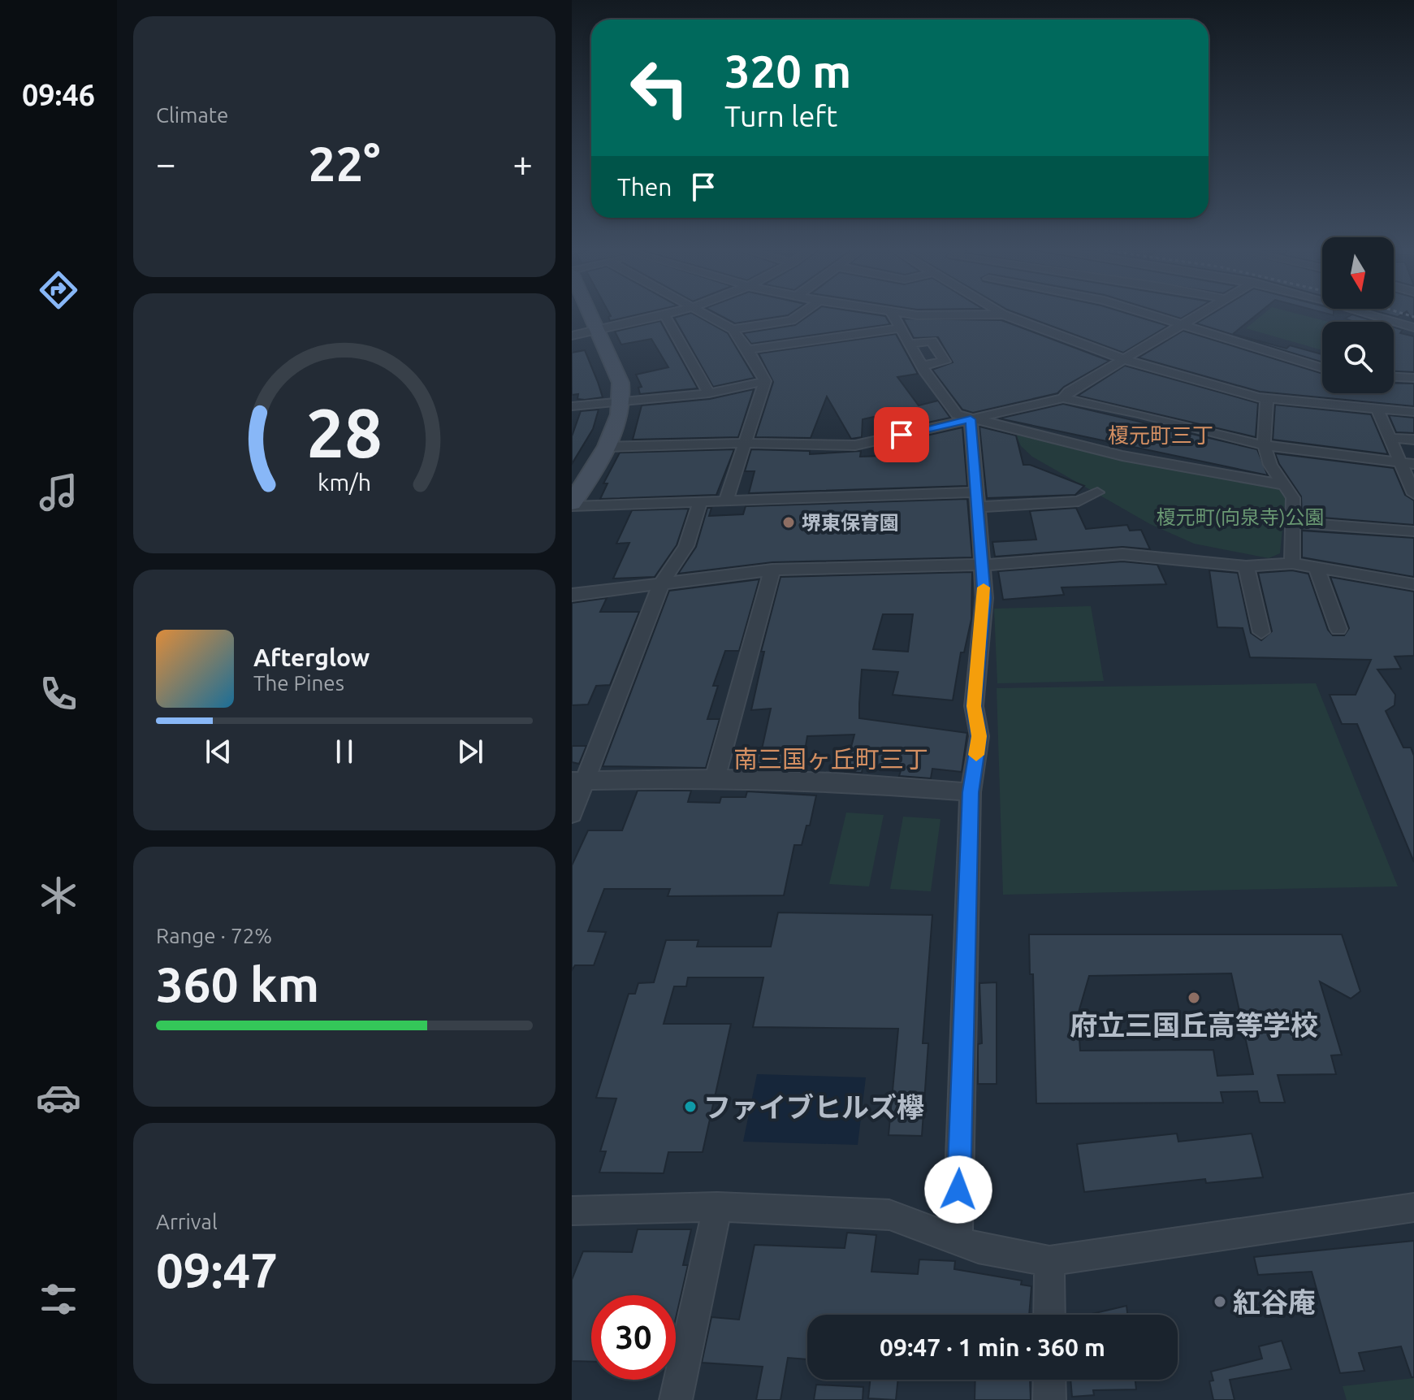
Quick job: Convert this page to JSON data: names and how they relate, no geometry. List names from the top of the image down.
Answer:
{
  "districts": ["榎元町三丁", "南三国ヶ丘町三丁"],
  "parks": ["榎元町(向泉寺)公園"],
  "places": [
    "堺東保育園",
    "府立三国丘高等学校",
    "ファイブヒルズ欅",
    "紅谷庵"
  ],
  "north": "bottom",
  "page": {
    "tabs": "09:46",
    "tile": [
      "Climate",
      ["Range · 72%", "360 km"],
      ["Arrival", "09:47"]
    ],
    "turn": ["320 m", "Turn left"],
    "heat": ["−", "22°", "+"],
    "then": "Then",
    "song": ["Afterglow", "The Pines"],
    "limit": "30",
    "trip": "09:47 · 1 min · 360 m",
    "gauge": ["28", "km/h"]
  }
}
